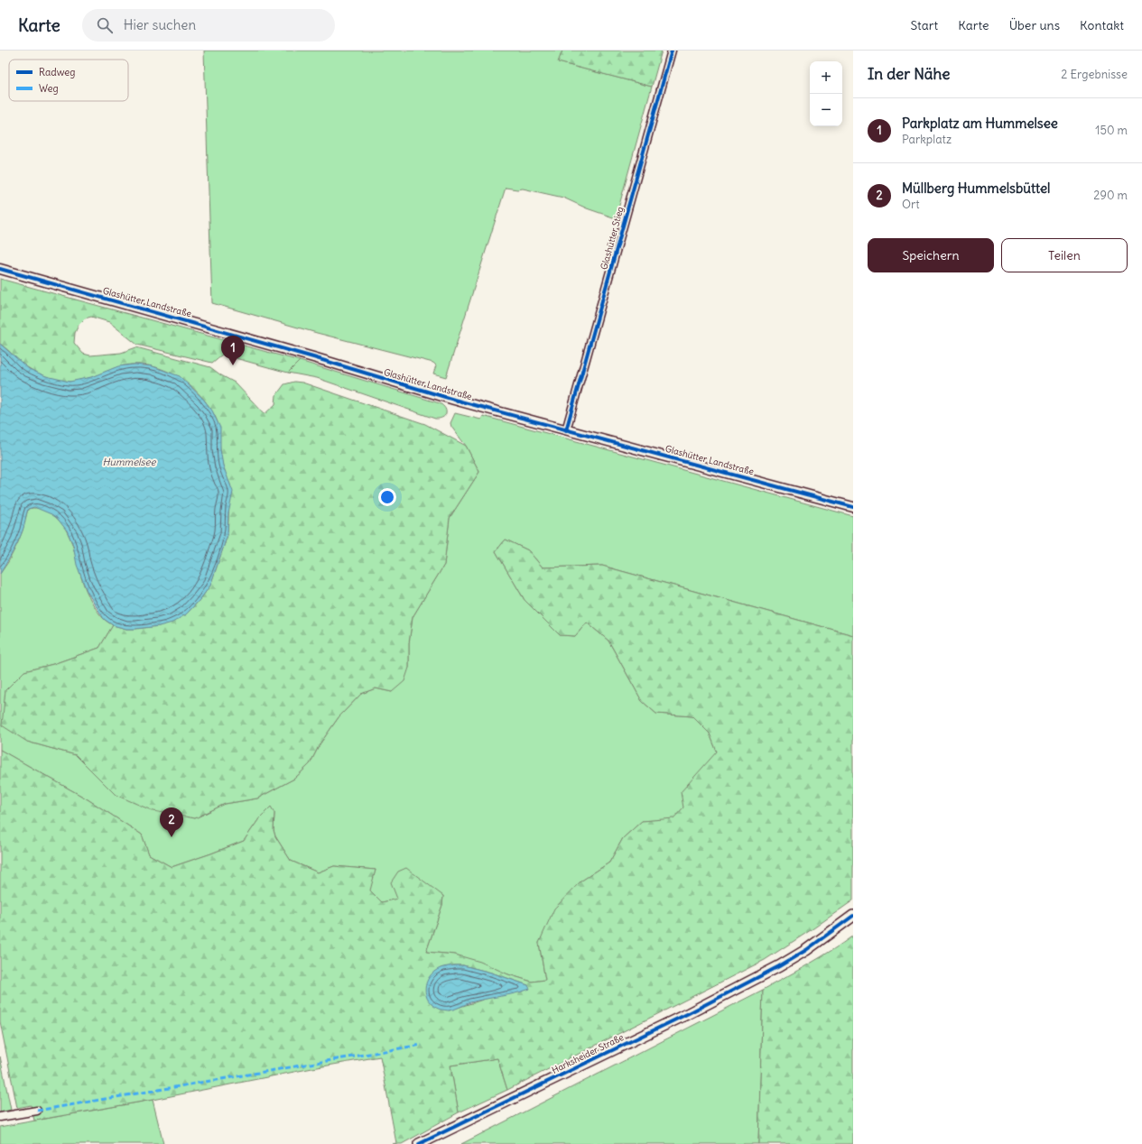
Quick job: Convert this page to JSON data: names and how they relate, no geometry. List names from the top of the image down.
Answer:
{
  "streets": {
    "main road": ["Harksheider Straße"],
    "street": ["Glashütter Stieg", "Glashütter Landstraße"]
  },
  "crossings": [
    ["Glashütter Stieg", "Glashütter Landstraße"]
  ],
  "water": ["Hummelsee"],
  "legend": ["Radweg", "Weg"],
  "page": {
    "header": "Karte",
    "search": "Hier suchen",
    "nav": [
      "Start",
      "Karte",
      "Über uns",
      "Kontakt"
    ],
    "heading": ["In der Nähe", "2 Ergebnisse"],
    "map_buttons": ["+", "−"],
    "list": [
      {
        "mark": "1",
        "name": "Parkplatz am Hummelsee",
        "note": "Parkplatz",
        "value": "150 m"
      },
      {
        "mark": "2",
        "name": "Müllberg Hummelsbüttel",
        "note": "Ort",
        "value": "290 m"
      }
    ],
    "buttons": ["Speichern", "Teilen"],
    "pins": ["1", "2"]
  }
}
